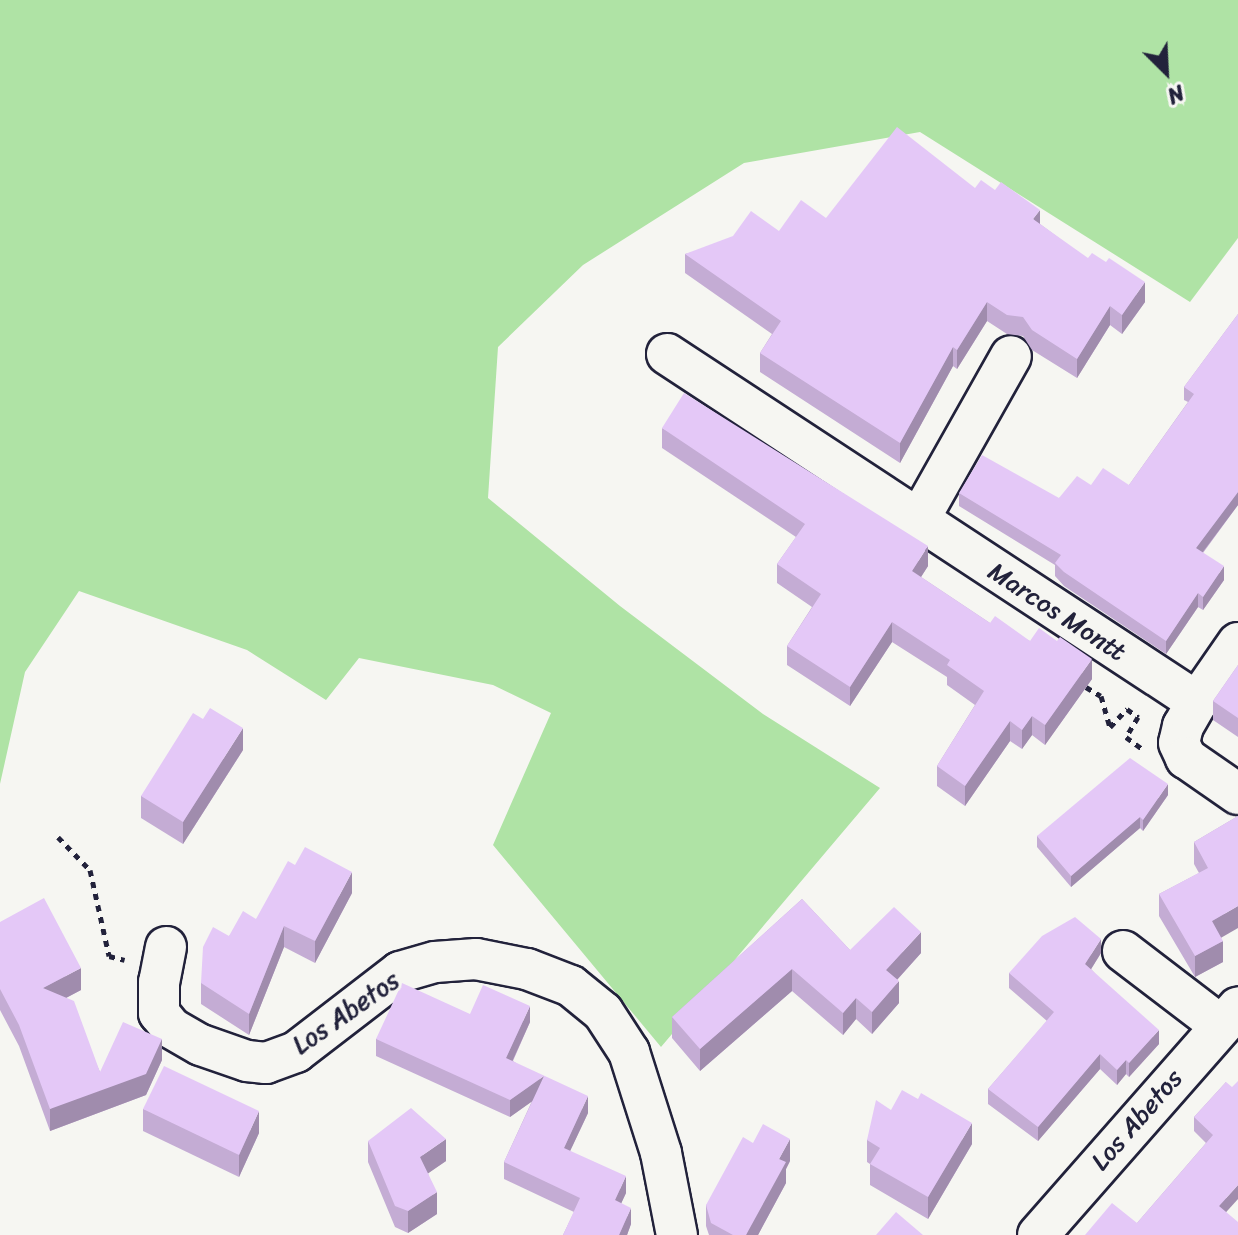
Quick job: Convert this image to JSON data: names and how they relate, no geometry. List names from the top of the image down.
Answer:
{
  "streets": {
    "street": ["Marcos Montt", "Los Abetos"]
  },
  "north": "bottom right"
}
